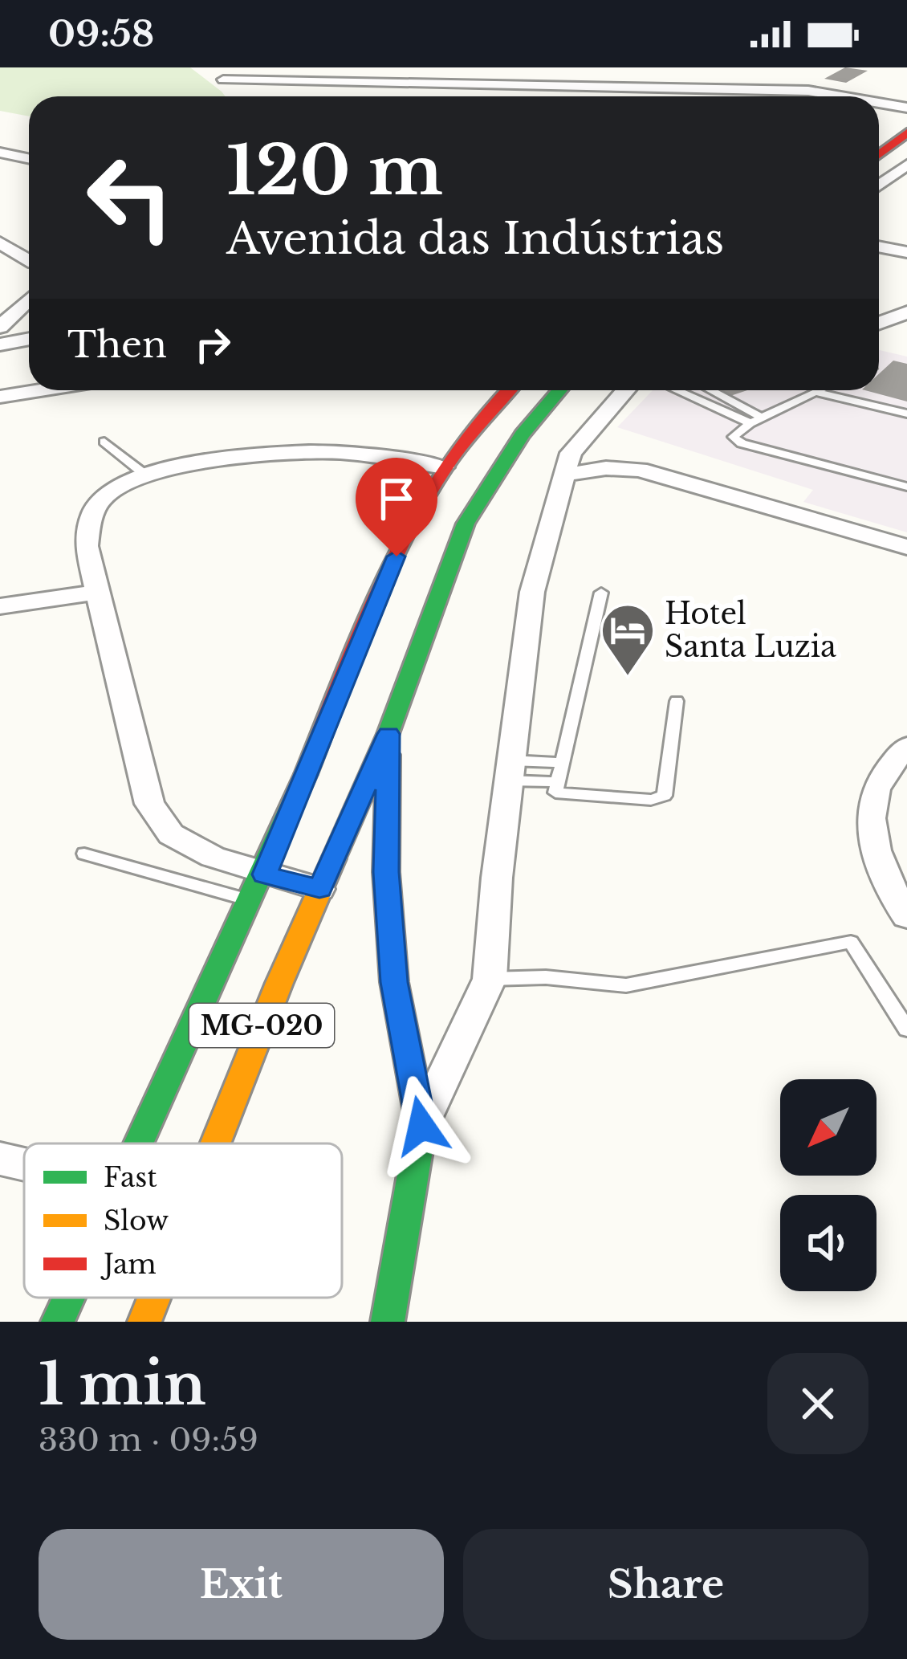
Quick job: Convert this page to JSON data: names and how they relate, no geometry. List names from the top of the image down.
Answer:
{
  "streets": {
    "main road": ["MG-020"]
  },
  "places": {
    "hotel": ["Hotel Santa Luzia"]
  },
  "legend": ["Fast", "Slow", "Jam"],
  "north": "bottom left",
  "page": {
    "status": "09:58",
    "turn": ["120 m", "Avenida das Indústrias"],
    "then": "Then",
    "heading": ["1 min", "330 m · 09:59"],
    "buttons": ["Exit", "Share"]
  }
}
